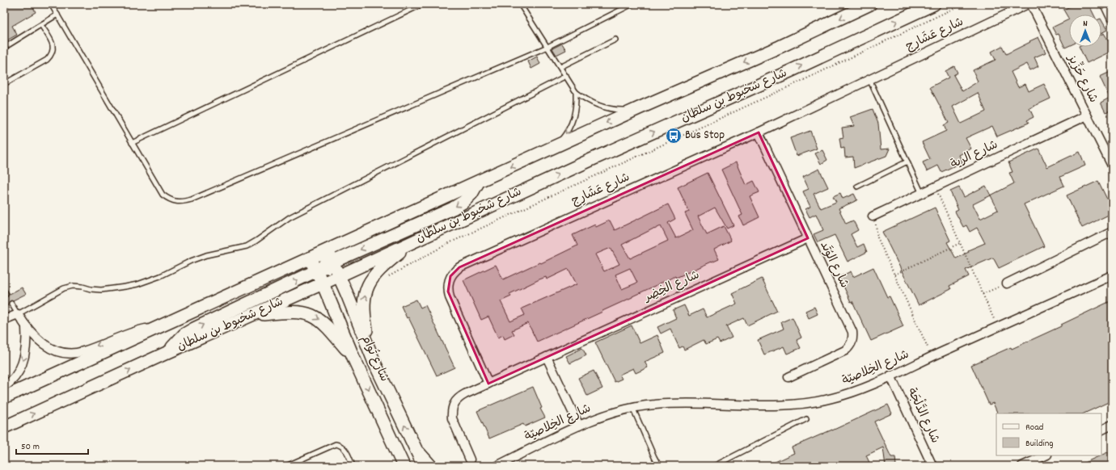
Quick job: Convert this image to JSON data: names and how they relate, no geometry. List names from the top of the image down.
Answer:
{
  "streets": {
    "main road": ["شارع شخبوط بن سلطان", "شارع تُوام"],
    "street": [
      "شارع عَشَارِج",
      "شارع حَزِّيز",
      "شارع الرية",
      "شارع الوُتَد",
      "شارع الخِضِر",
      "شارع الخِلاصيّة",
      "شارع الدَّلْجَة"
    ]
  },
  "crossings": [
    ["شارع عَشَارِج", "شارع الوُتَد"],
    ["شارع عَشَارِج", "شارع الخِضِر"],
    ["شارع حَزِّيز", "شارع الرية"],
    ["شارع شخبوط بن سلطان", "شارع تُوام"],
    ["شارع الوُتَد", "شارع الخِضِر"],
    ["شارع الخِلاصيّة", "شارع الدَّلْجَة"]
  ],
  "places": {
    "bus stop": ["Bus Stop"]
  },
  "legend": ["Road", "Building"],
  "scale_bar": "50 m",
  "north": "top"
}
